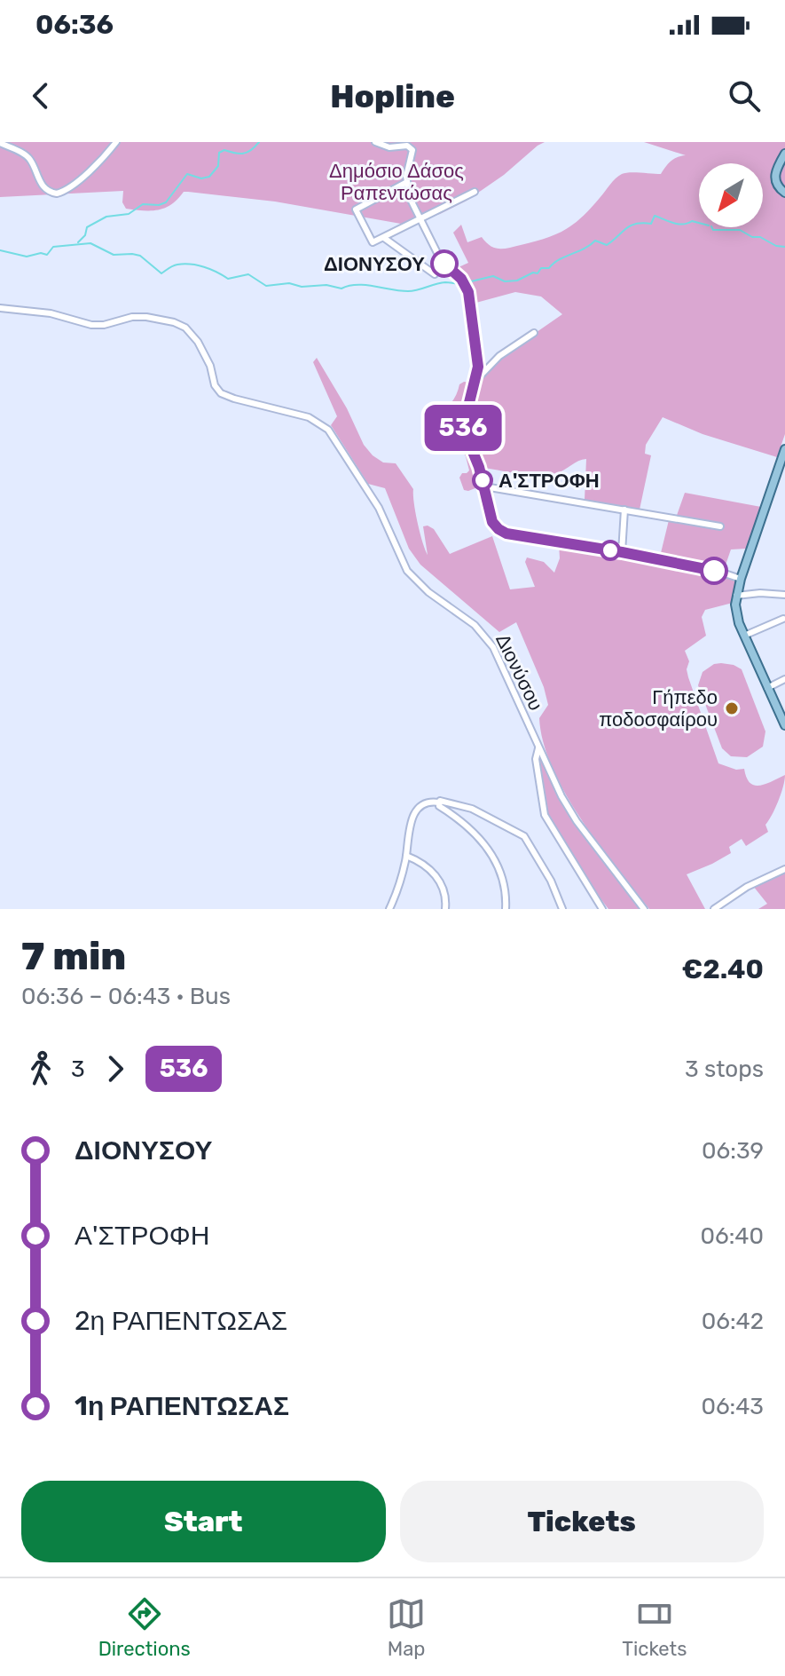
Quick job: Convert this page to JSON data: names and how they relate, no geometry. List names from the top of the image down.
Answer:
{
  "streets": {
    "street": ["Διονύσου"]
  },
  "parks": ["Δημόσιο Δάσος Ραπεντώσας"],
  "places": ["ΔΙΟΝΥΣΟΥ", "Α'ΣΤΡΟΦΗ", "Γήπεδο ποδοσφαίρου"],
  "lines": ["bus line 536"],
  "north": "bottom left",
  "page": {
    "status": "06:36",
    "header": "Hopline",
    "on_map": "536",
    "heading": ["7 min", "06:36 – 06:43 · Bus", "€2.40"],
    "legs": ["3", "536", "3 stops"],
    "list": [
      {
        "name": "ΔΙΟΝΥΣΟΥ",
        "value": "06:39"
      },
      {
        "name": "Α'ΣΤΡΟΦΗ",
        "value": "06:40"
      },
      {
        "name": "2η ΡΑΠΕΝΤΩΣΑΣ",
        "value": "06:42"
      },
      {
        "name": "1η ΡΑΠΕΝΤΩΣΑΣ",
        "value": "06:43"
      }
    ],
    "buttons": ["Start", "Tickets"],
    "tabs": ["Directions", "Map", "Tickets"]
  }
}
